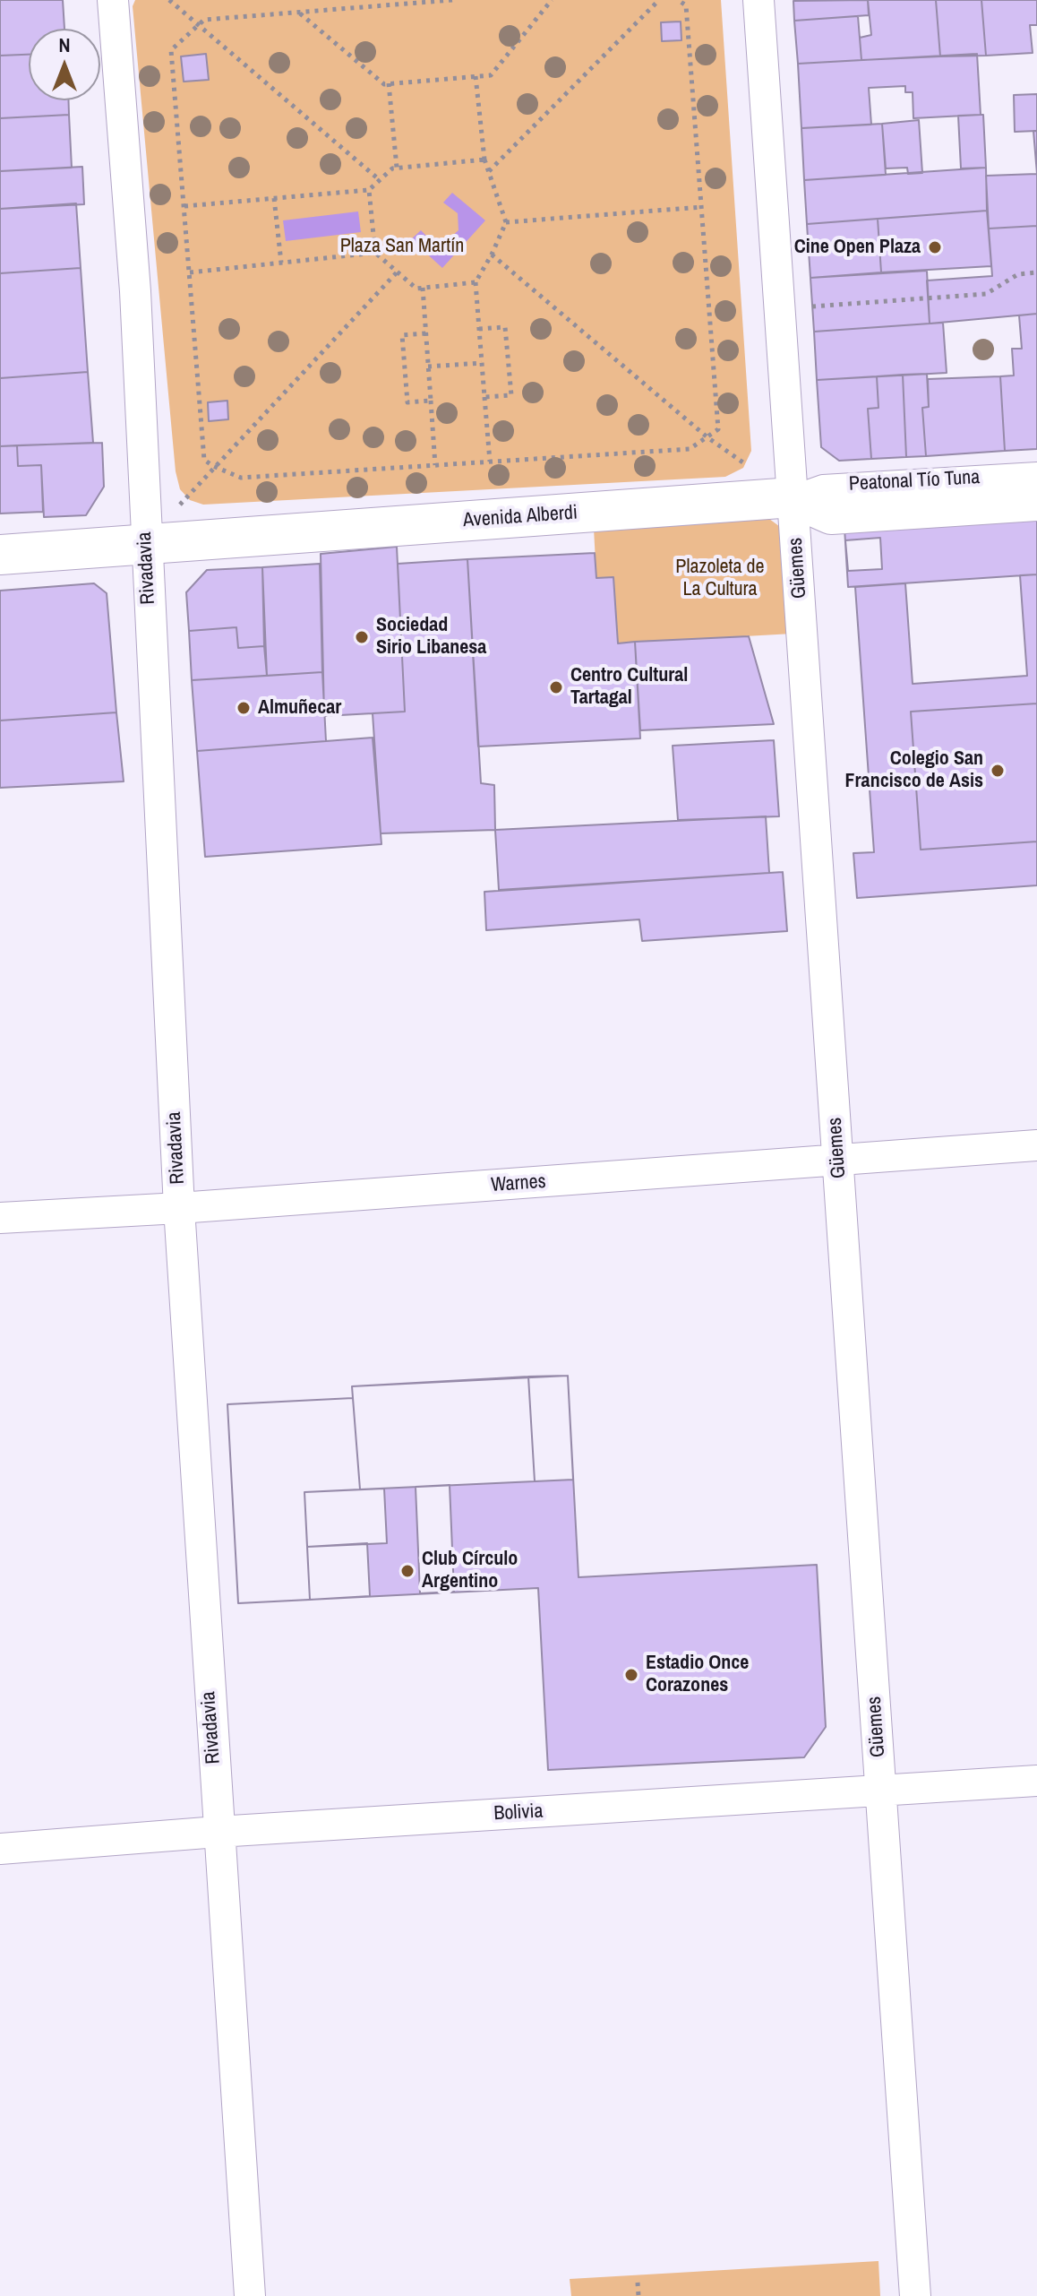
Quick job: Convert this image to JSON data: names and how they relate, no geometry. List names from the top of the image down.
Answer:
{
  "streets": {
    "main road": ["Avenida Alberdi"],
    "street": [
      "Peatonal Tío Tuna",
      "Rivadavia",
      "Güemes",
      "Warnes",
      "Bolivia"
    ]
  },
  "crossings": [
    ["Peatonal Tío Tuna", "Avenida Alberdi"],
    ["Peatonal Tío Tuna", "Güemes"],
    ["Avenida Alberdi", "Rivadavia"],
    ["Avenida Alberdi", "Güemes"],
    ["Rivadavia", "Warnes"],
    ["Rivadavia", "Bolivia"],
    ["Güemes", "Warnes"],
    ["Güemes", "Bolivia"]
  ],
  "parks": ["Plaza San Martín", "Plazoleta de La Cultura"],
  "places": [
    "Cine Open Plaza",
    "Sociedad Sirio Libanesa",
    "Centro Cultural Tartagal",
    "Almuñecar",
    "Colegio San Francisco de Asis",
    "Club Círculo Argentino",
    "Estadio Once Corazones"
  ],
  "north": "top"
}
